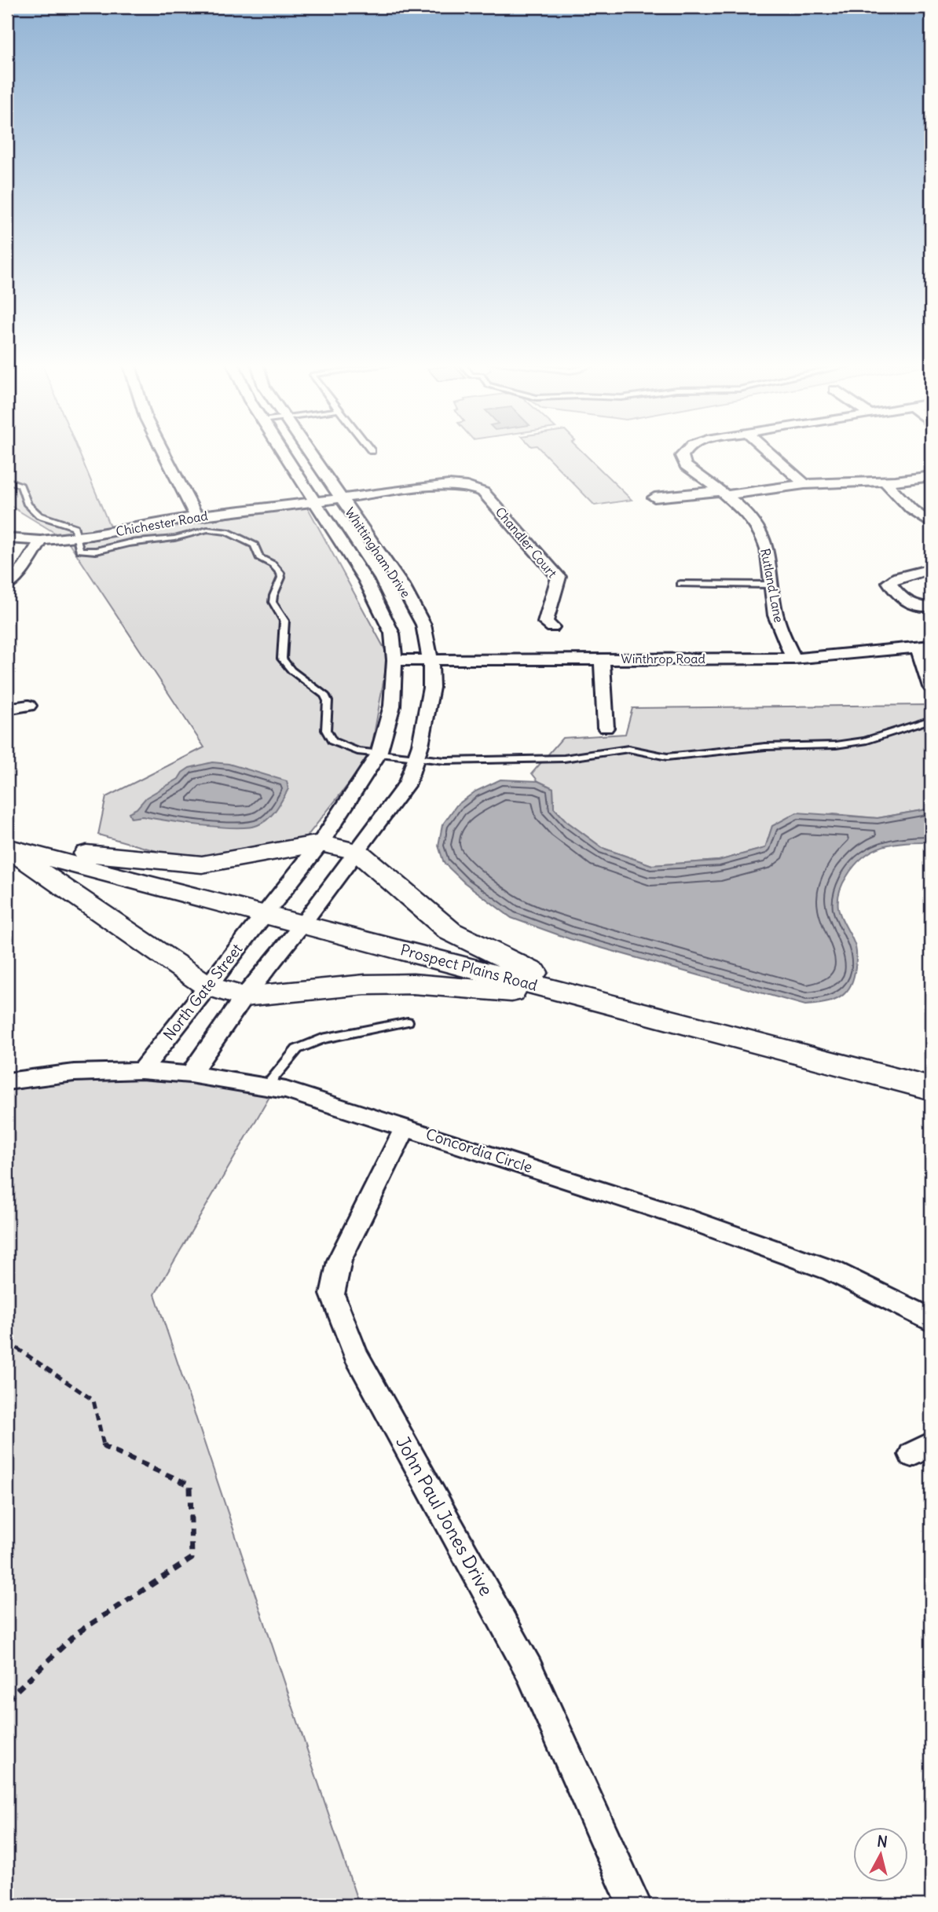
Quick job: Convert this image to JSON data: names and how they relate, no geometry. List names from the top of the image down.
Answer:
{
  "streets": {
    "street": [
      "Chichester Road",
      "Chandler Court",
      "Whittingham Drive",
      "Rutland Lane",
      "Winthrop Road",
      "Prospect Plains Road",
      "North Gate Street",
      "Concordia Circle",
      "John Paul Jones Drive"
    ]
  },
  "crossings": [
    ["Chichester Road", "Chandler Court"],
    ["Chichester Road", "Whittingham Drive"],
    ["Chandler Court", "Whittingham Drive"],
    ["Whittingham Drive", "Winthrop Road"],
    ["Whittingham Drive", "Prospect Plains Road"],
    ["Whittingham Drive", "North Gate Street"],
    ["Rutland Lane", "Winthrop Road"],
    ["Prospect Plains Road", "North Gate Street"],
    ["North Gate Street", "Concordia Circle"],
    ["Concordia Circle", "John Paul Jones Drive"]
  ],
  "north": "top"
}
